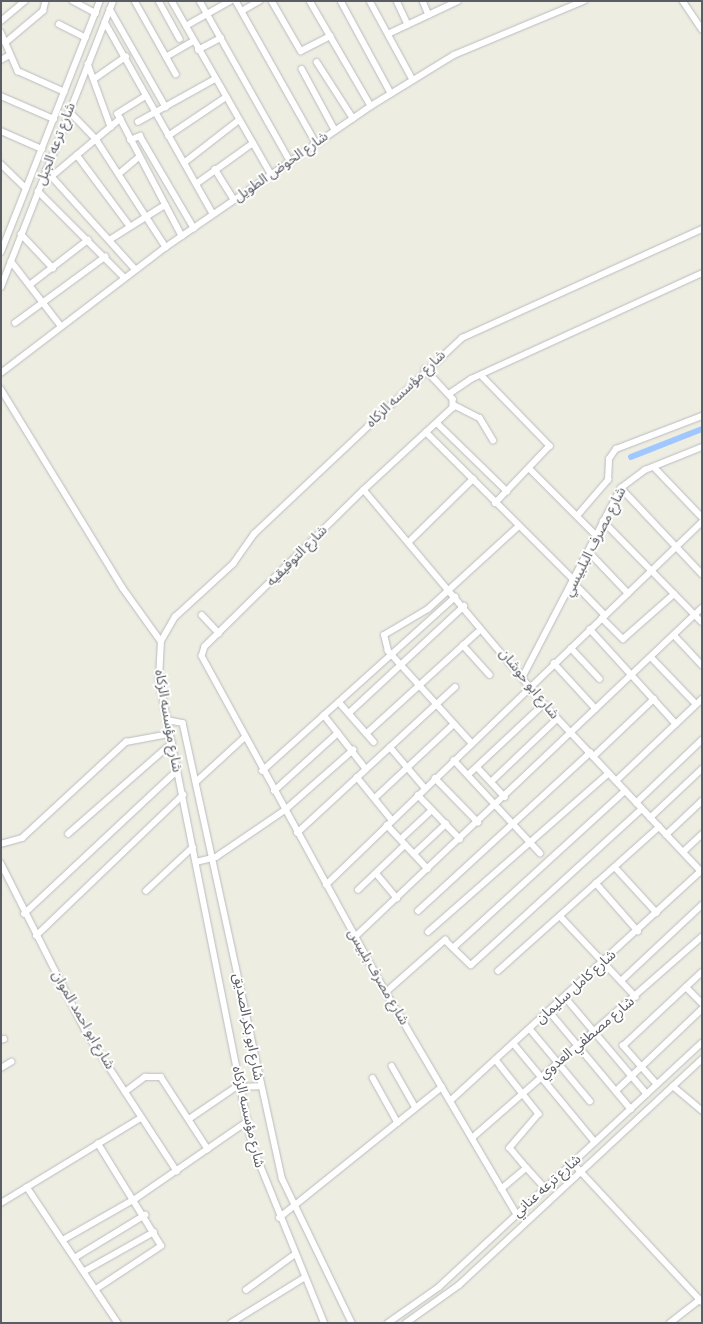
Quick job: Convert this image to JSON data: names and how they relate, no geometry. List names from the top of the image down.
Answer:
{
  "streets": {
    "street": [
      "شارع ترعه الجبل",
      "شارع الحوض الطويل",
      "شارع مؤسسه الزكاه",
      "شارع مصرف البلبيسي",
      "شارع التوفيقيه",
      "شارع ابو حوشان",
      "شارع مصرف بلبيس",
      "شارع كامل سليمان",
      "شارع ابو احمد الموان",
      "شارع ابو بكر الصديق",
      "شارع مصطفي العدوي",
      "شارع ترعه عناني"
    ]
  },
  "crossings": [
    ["شارع مؤسسه الزكاه", "شارع ابو بكر الصديق"],
    ["شارع مصرف البلبيسي", "شارع ابو حوشان"],
    ["شارع التوفيقيه", "شارع ابو حوشان"],
    ["شارع التوفيقيه", "شارع مصرف بلبيس"],
    ["شارع ابو حوشان", "شارع كامل سليمان"],
    ["شارع مصرف بلبيس", "شارع كامل سليمان"],
    ["شارع مصرف بلبيس", "شارع مصطفي العدوي"],
    ["شارع مصرف بلبيس", "شارع ترعه عناني"]
  ]
}
